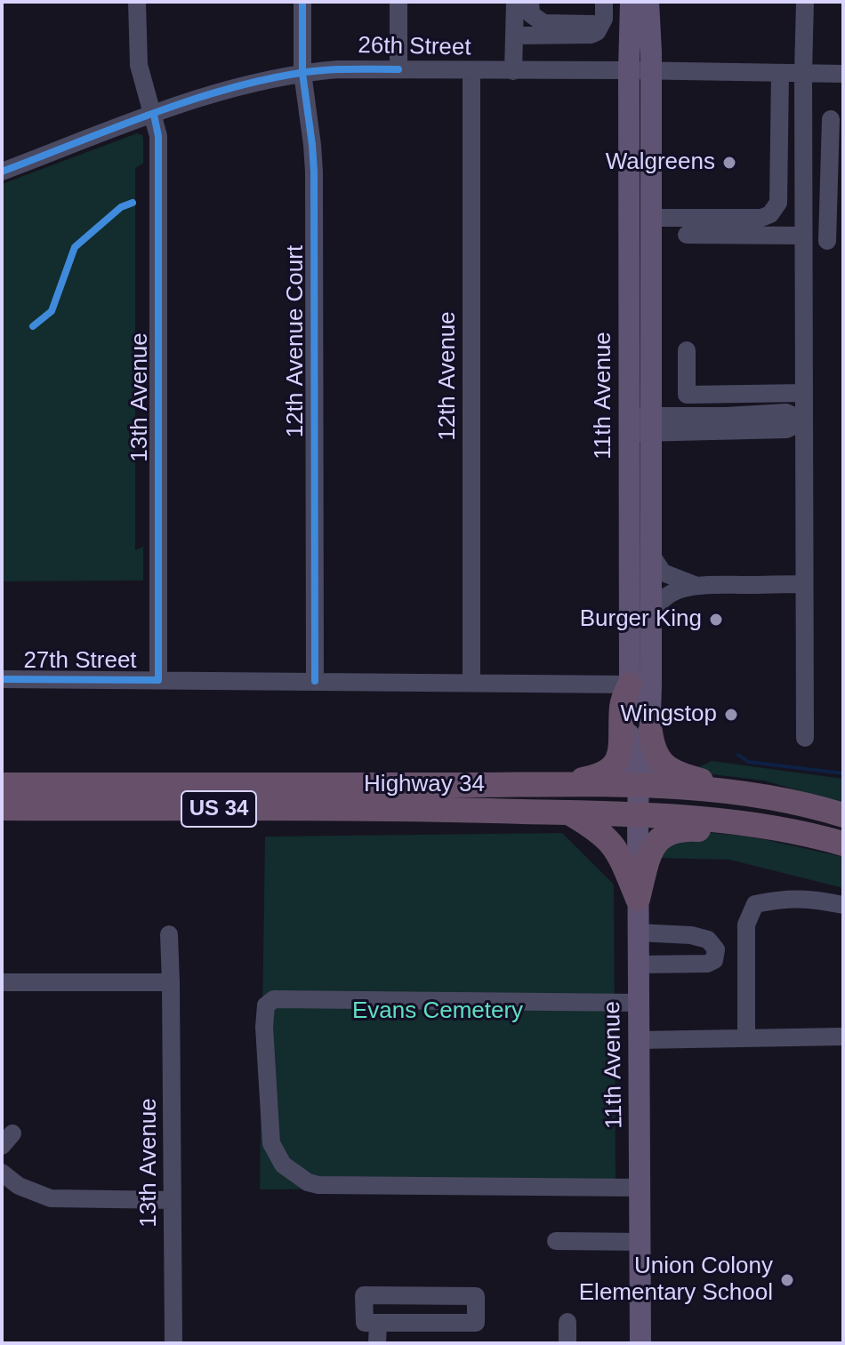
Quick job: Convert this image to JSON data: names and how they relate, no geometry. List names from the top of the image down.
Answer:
{
  "streets": {
    "highway": ["Highway 34", "US 34"],
    "main road": ["11th Avenue"],
    "street": [
      "26th Street",
      "12th Avenue Court",
      "12th Avenue",
      "13th Avenue",
      "27th Street"
    ]
  },
  "crossings": [
    ["26th Street", "12th Avenue Court"],
    ["26th Street", "12th Avenue"],
    ["26th Street", "11th Avenue"],
    ["26th Street", "13th Avenue"],
    ["12th Avenue Court", "27th Street"],
    ["12th Avenue", "27th Street"],
    ["11th Avenue", "27th Street"],
    ["11th Avenue", "Highway 34"],
    ["13th Avenue", "27th Street"]
  ],
  "parks": ["Evans Cemetery"],
  "places": [
    "Walgreens",
    "Burger King",
    "Wingstop",
    "Union Colony Elementary School"
  ]
}
